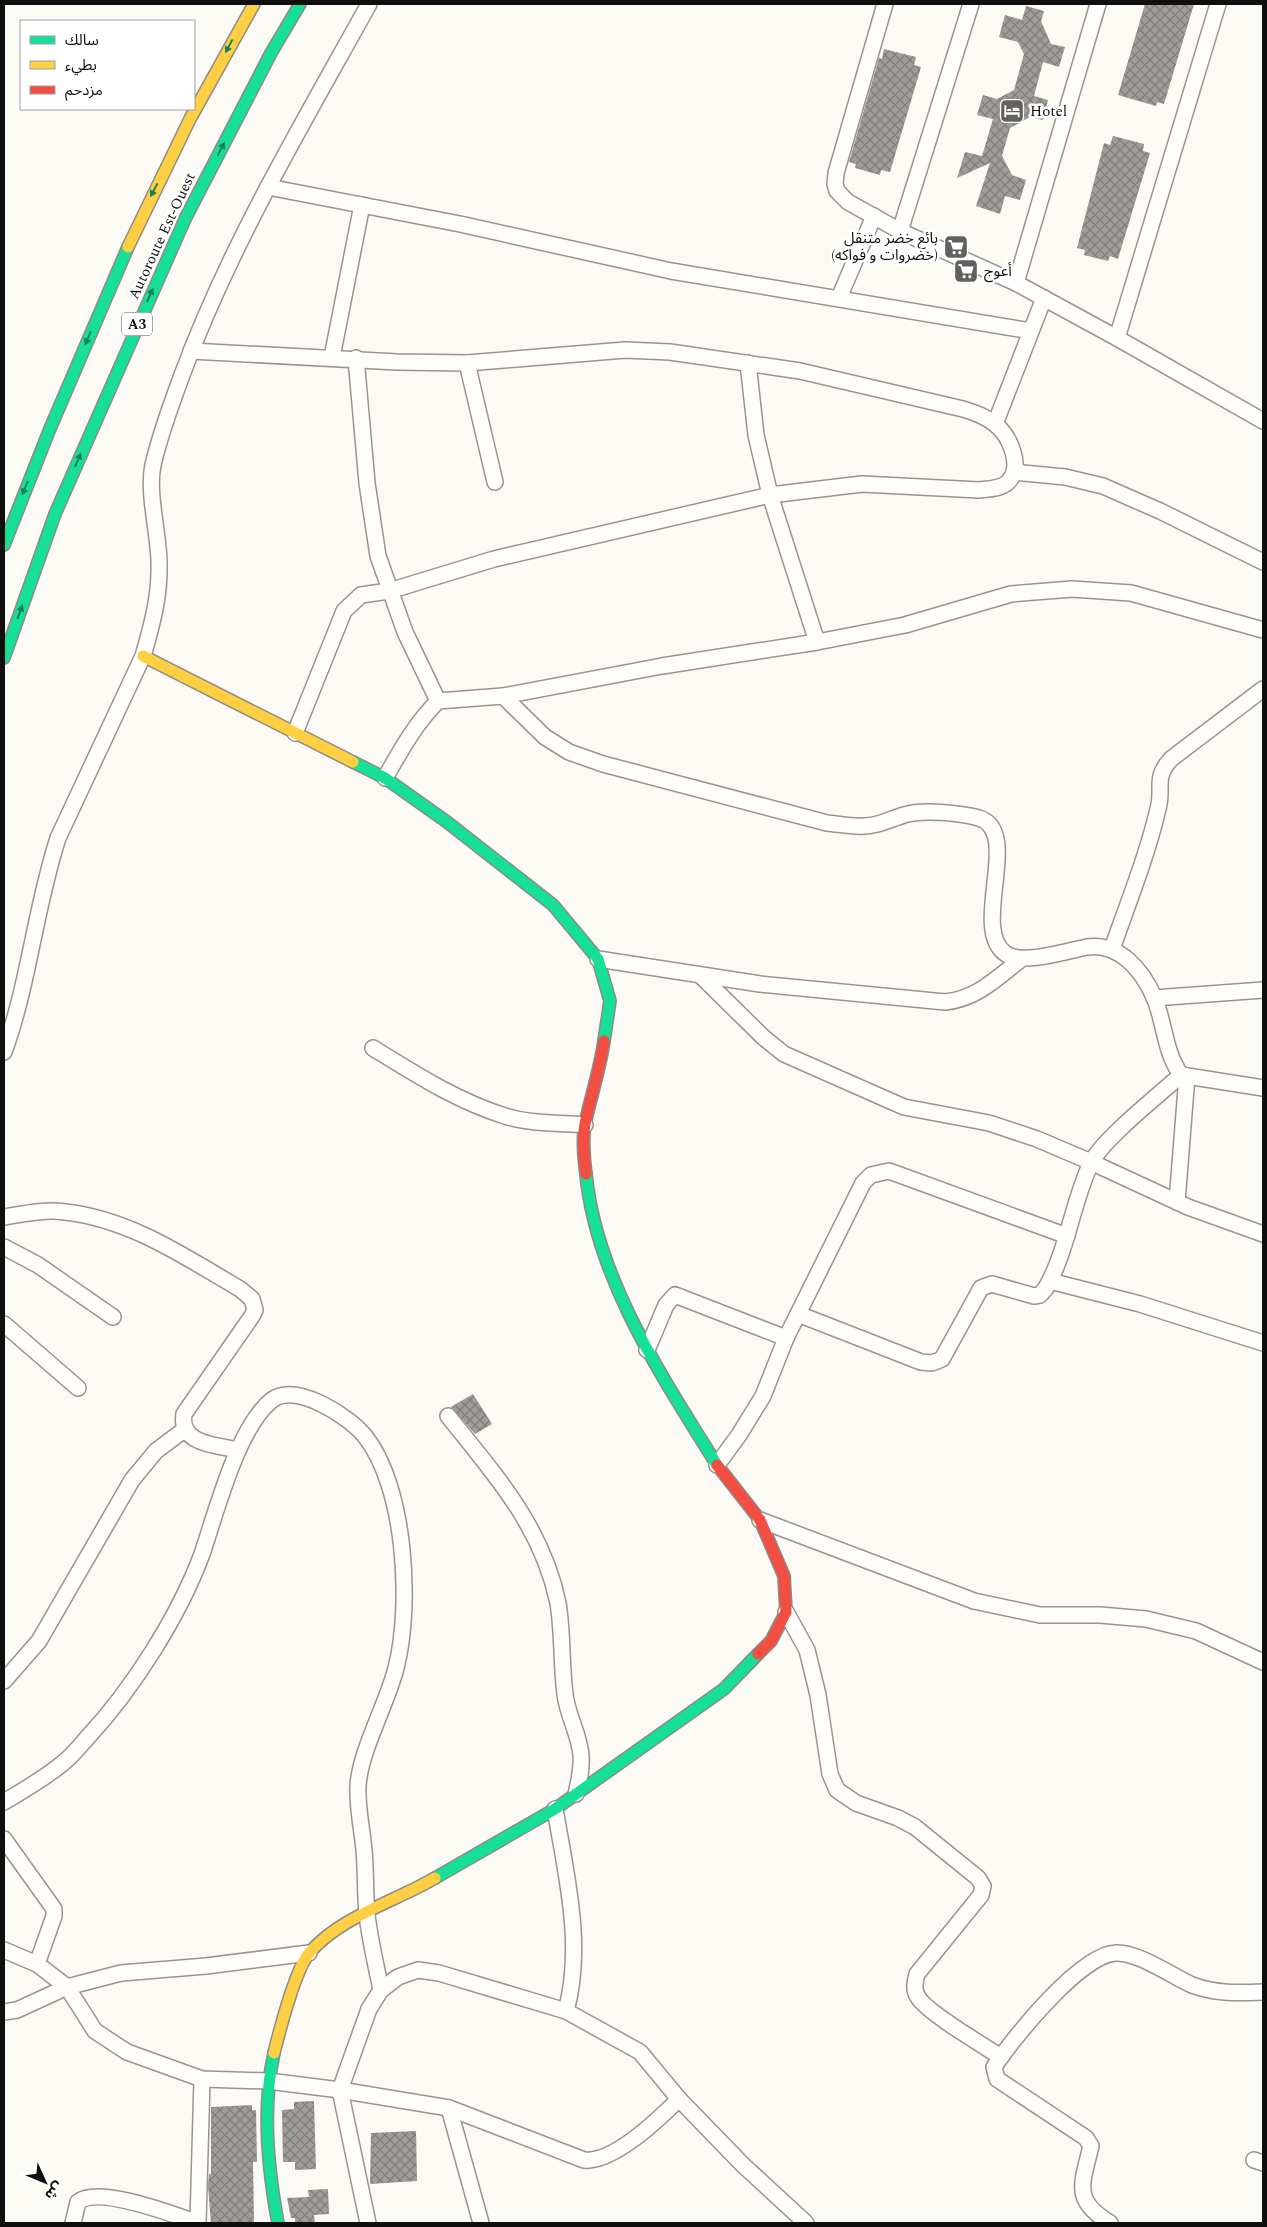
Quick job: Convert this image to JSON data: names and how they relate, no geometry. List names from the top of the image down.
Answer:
{
  "streets": {
    "main road": ["Autoroute Est-Ouest", "A3"]
  },
  "places": {
    "hotel": ["Hotel"],
    "supermarket": ["بائع خضر متنقل (خضروات و فواكه)", "أعوج"]
  },
  "legend": ["سالك", "بطيء", "مزدحم"],
  "north": "bottom right"
}
